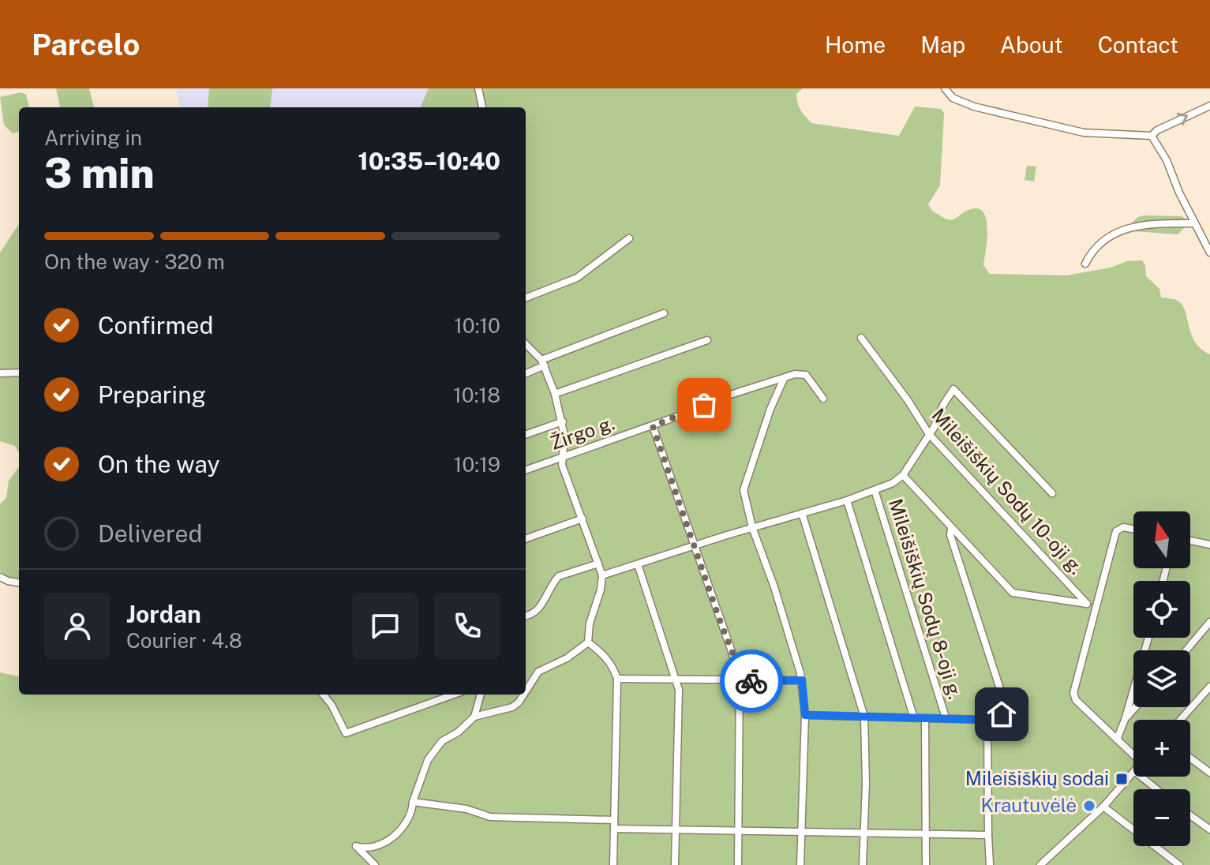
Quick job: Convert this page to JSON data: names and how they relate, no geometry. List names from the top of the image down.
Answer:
{
  "streets": {
    "street": ["Žirgo g.", "Mileišiškių Sodų 10-oji g.", "Mileišiškių Sodų 8-oji g."]
  },
  "places": {
    "transit": ["Mileišiškių sodai"],
    "other": ["Krautuvėlė"]
  },
  "north": "top",
  "page": {
    "header": "Parcelo",
    "nav": [
      "Home",
      "Map",
      "About",
      "Contact"
    ],
    "heading": ["3 min", "Arriving in", "10:35–10:40"],
    "panel": ["Jordan", "Courier · 4.8"],
    "bar": "On the way · 320 m",
    "list": [
      ["Confirmed", "10:10"],
      ["Preparing", "10:18"],
      ["On the way", "10:19"],
      "Delivered"
    ],
    "map_buttons": ["+", "−"]
  }
}
